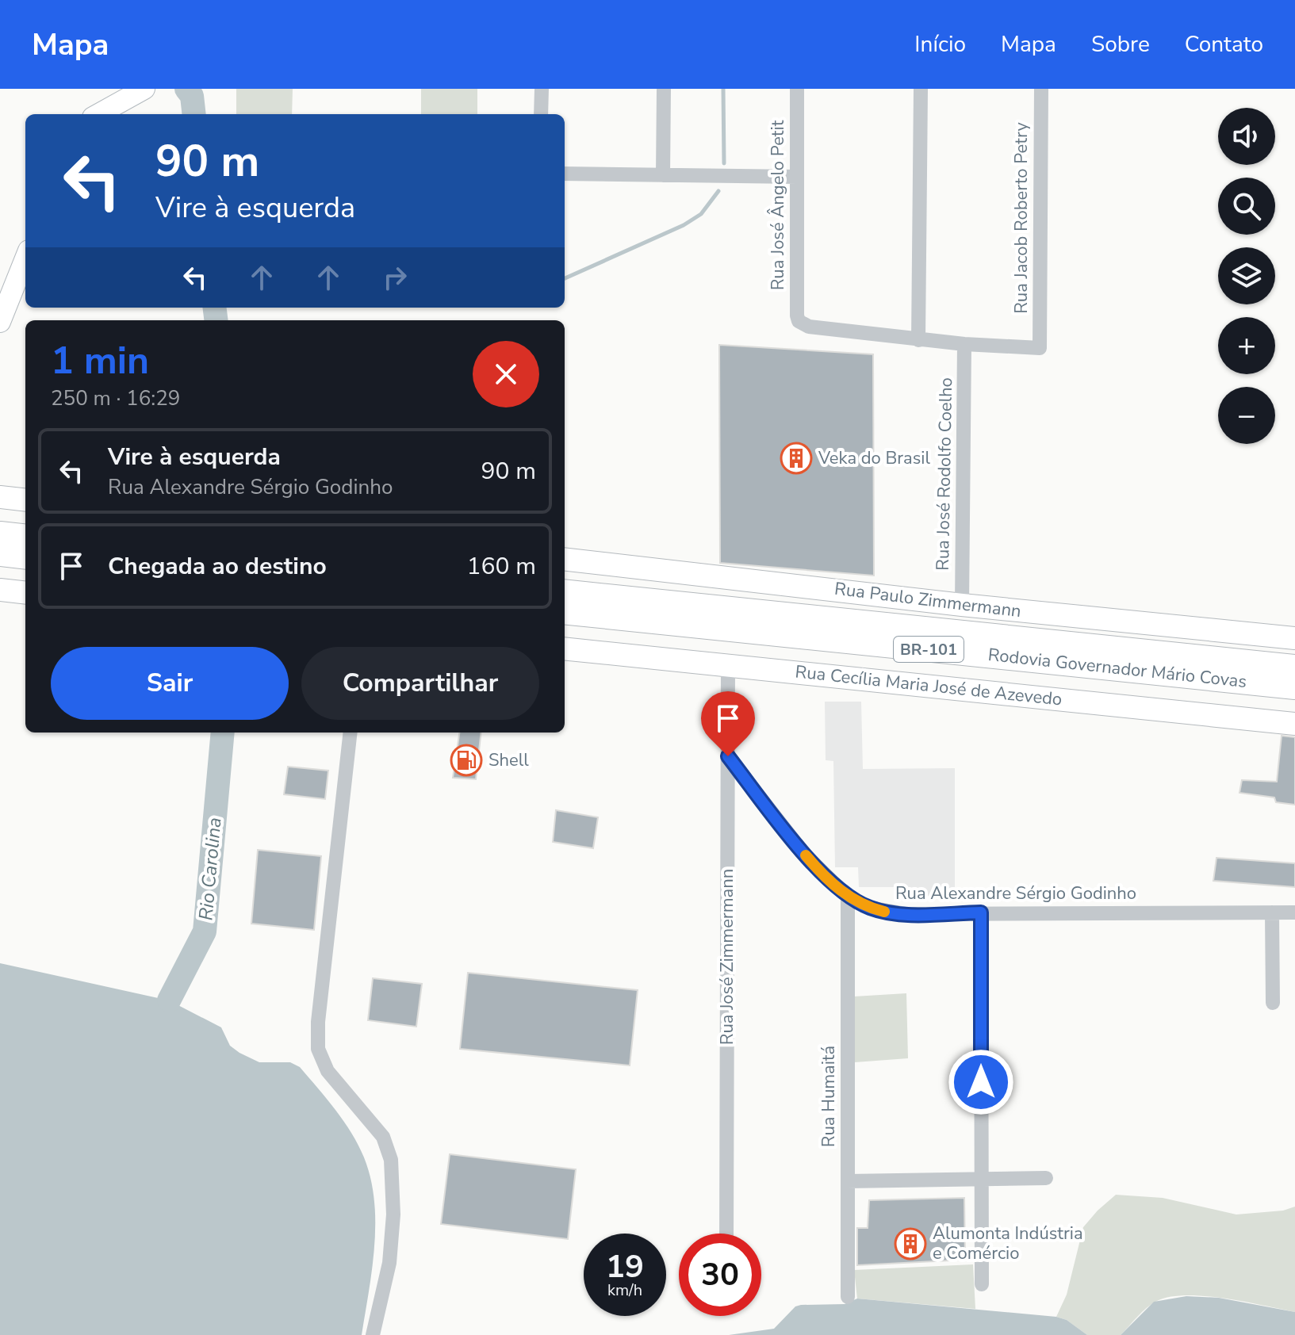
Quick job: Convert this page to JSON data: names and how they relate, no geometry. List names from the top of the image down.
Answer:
{
  "streets": {
    "highway": ["BR-101", "Rodovia Governador Mário Covas"],
    "main road": ["Rua Paulo Zimmermann", "Rua Cecília Maria José de Azevedo"],
    "street": [
      "Rua José Ângelo Petit",
      "Rua Jacob Roberto Petry",
      "Rua José Rodolfo Coelho",
      "Rua Alexandre Sérgio Godinho",
      "Rua José Zimmermann",
      "Rua Humaitá"
    ]
  },
  "crossings": [
    ["Rua Jacob Roberto Petry", "Rua José Rodolfo Coelho"],
    ["Rua José Rodolfo Coelho", "Rua Paulo Zimmermann"],
    ["Rua Cecília Maria José de Azevedo", "Rua José Zimmermann"],
    ["Rua Alexandre Sérgio Godinho", "Rua José Zimmermann"],
    ["Rua Alexandre Sérgio Godinho", "Rua Humaitá"]
  ],
  "water": ["Rio Carolina"],
  "places": {
    "building": ["Veka do Brasil", "Alumonta Indústria e Comércio"],
    "fuel station": ["Shell"]
  },
  "page": {
    "header": "Mapa",
    "nav": [
      "Início",
      "Mapa",
      "Sobre",
      "Contato"
    ],
    "map_buttons": ["+", "−"],
    "turn": ["90 m", "Vire à esquerda"],
    "heading": ["1 min", "250 m · 16:29"],
    "list": [
      {
        "name": "Vire à esquerda",
        "note": "Rua Alexandre Sérgio Godinho",
        "value": "90 m"
      },
      {
        "name": "Chegada ao destino",
        "value": "160 m"
      }
    ],
    "buttons": ["Sair", "Compartilhar"],
    "speed": "19 km/h",
    "limit": "30"
  }
}
